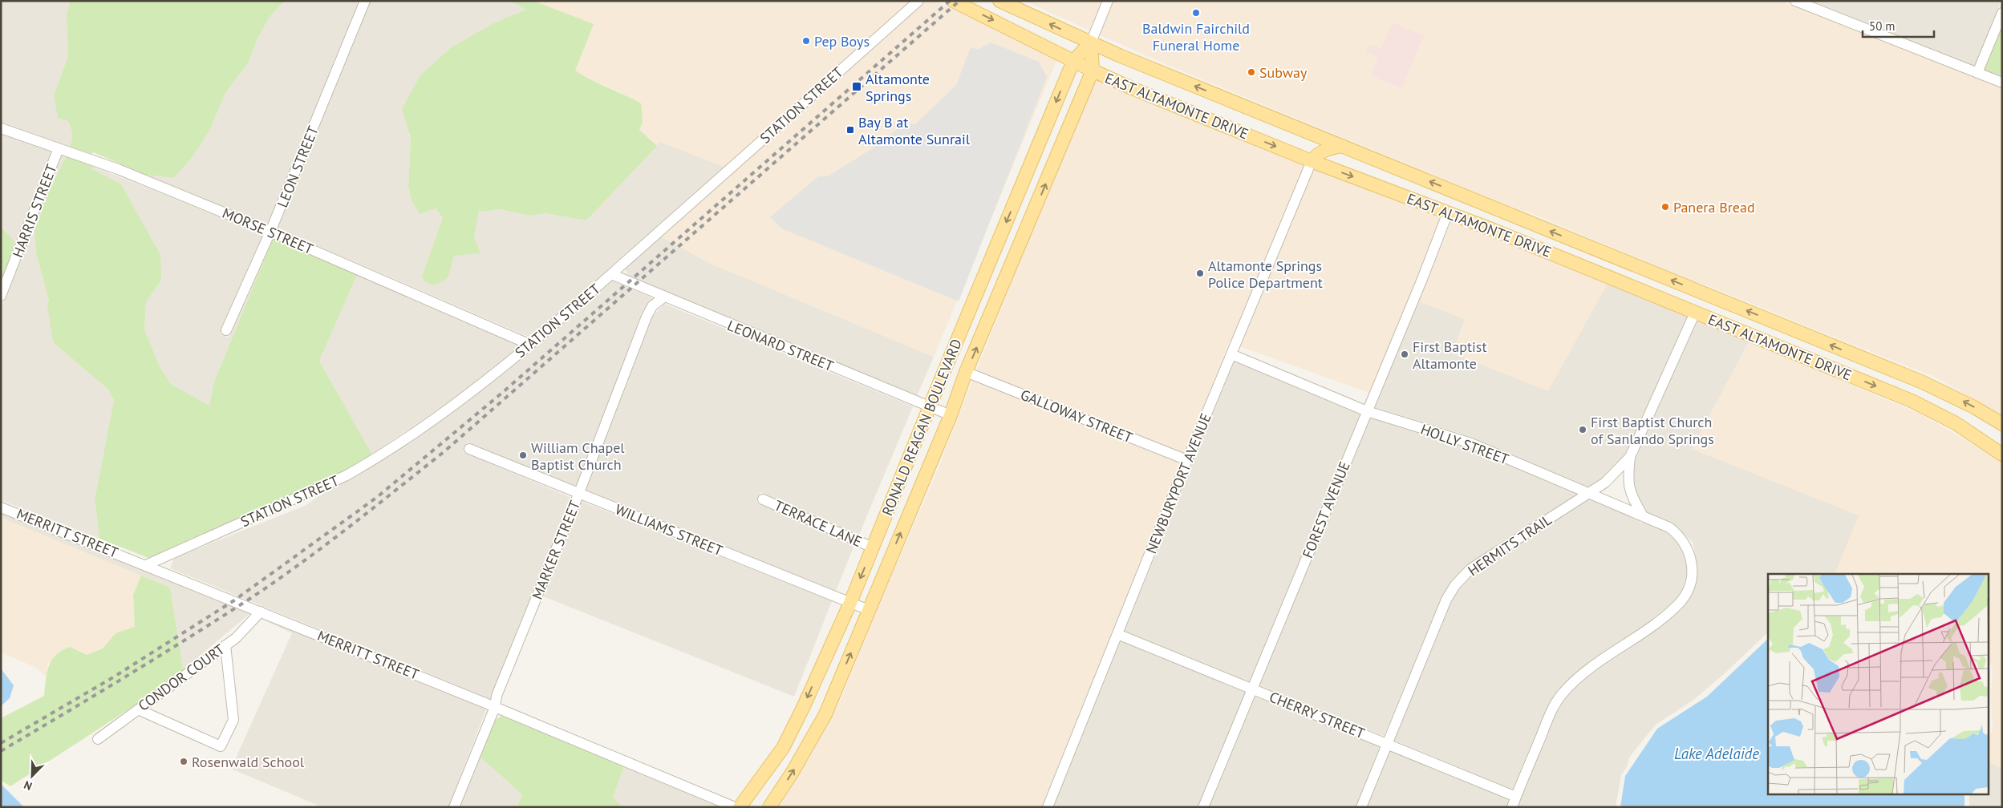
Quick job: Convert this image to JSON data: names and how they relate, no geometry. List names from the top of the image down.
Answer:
{
  "streets": {
    "main road": ["EAST ALTAMONTE DRIVE", "RONALD REAGAN BOULEVARD"],
    "street": [
      "STATION STREET",
      "LEON STREET",
      "HARRIS STREET",
      "MORSE STREET",
      "LEONARD STREET",
      "GALLOWAY STREET",
      "HOLLY STREET",
      "NEWBURYPORT AVENUE",
      "FOREST AVENUE",
      "TERRACE LANE",
      "WILLIAMS STREET",
      "MERRITT STREET",
      "HERMITS TRAIL",
      "MARKER STREET",
      "CONDOR COURT",
      "CHERRY STREET"
    ]
  },
  "crossings": [
    ["STATION STREET", "MORSE STREET"],
    ["STATION STREET", "LEONARD STREET"],
    ["STATION STREET", "MERRITT STREET"],
    ["EAST ALTAMONTE DRIVE", "RONALD REAGAN BOULEVARD"],
    ["EAST ALTAMONTE DRIVE", "NEWBURYPORT AVENUE"],
    ["EAST ALTAMONTE DRIVE", "FOREST AVENUE"],
    ["EAST ALTAMONTE DRIVE", "HERMITS TRAIL"],
    ["LEON STREET", "MORSE STREET"],
    ["HARRIS STREET", "MORSE STREET"],
    ["LEONARD STREET", "RONALD REAGAN BOULEVARD"],
    ["LEONARD STREET", "MARKER STREET"],
    ["GALLOWAY STREET", "RONALD REAGAN BOULEVARD"],
    ["GALLOWAY STREET", "NEWBURYPORT AVENUE"],
    ["RONALD REAGAN BOULEVARD", "TERRACE LANE"],
    ["RONALD REAGAN BOULEVARD", "WILLIAMS STREET"],
    ["HOLLY STREET", "NEWBURYPORT AVENUE"],
    ["HOLLY STREET", "FOREST AVENUE"],
    ["HOLLY STREET", "HERMITS TRAIL"],
    ["HOLLY STREET", "CHERRY STREET"],
    ["NEWBURYPORT AVENUE", "CHERRY STREET"],
    ["FOREST AVENUE", "CHERRY STREET"],
    ["WILLIAMS STREET", "MARKER STREET"],
    ["MERRITT STREET", "MARKER STREET"],
    ["MERRITT STREET", "CONDOR COURT"],
    ["HERMITS TRAIL", "CHERRY STREET"]
  ],
  "water": ["Lake Adelaide"],
  "places": {
    "other": [
      "Baldwin Fairchild Funeral Home",
      "Pep Boys",
      "Subway",
      "Panera Bread",
      "Altamonte Springs Police Department",
      "First Baptist Altamonte",
      "First Baptist Church of Sanlando Springs",
      "William Chapel Baptist Church",
      "Rosenwald School"
    ],
    "transit": ["Altamonte Springs", "Bay B at Altamonte Sunrail"]
  },
  "scale_bar": "50 m",
  "north": "bottom left"
}
